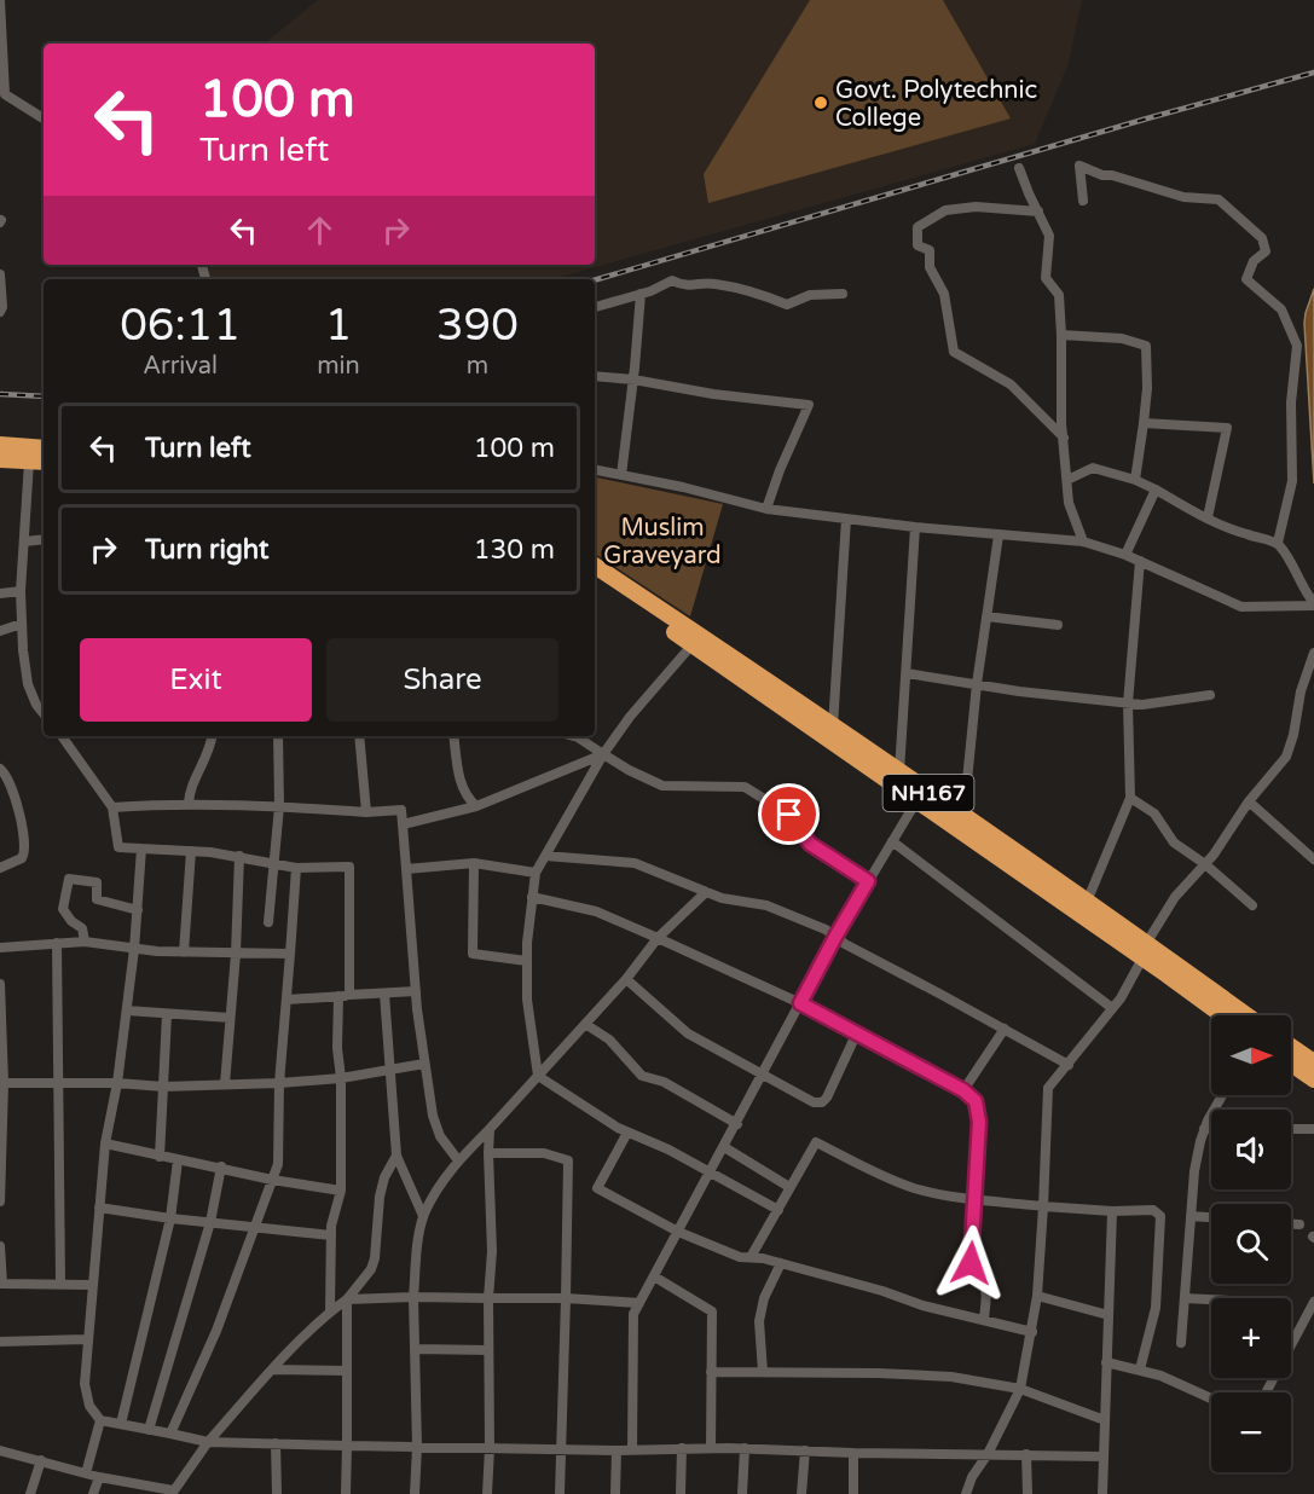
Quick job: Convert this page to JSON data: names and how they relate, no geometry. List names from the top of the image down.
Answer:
{
  "streets": {
    "highway": ["NH167"]
  },
  "parks": ["Muslim Graveyard"],
  "places": ["Govt. Polytechnic College"],
  "north": "right",
  "page": {
    "turn": ["100 m", "Turn left"],
    "eta": [
      "06:11",
      "Arrival",
      "1",
      "min",
      "390",
      "m"
    ],
    "list": [
      {
        "name": "Turn left",
        "value": "100 m"
      },
      {
        "name": "Turn right",
        "value": "130 m"
      }
    ],
    "buttons": ["Exit", "Share"],
    "map_buttons": ["+", "−"]
  }
}
